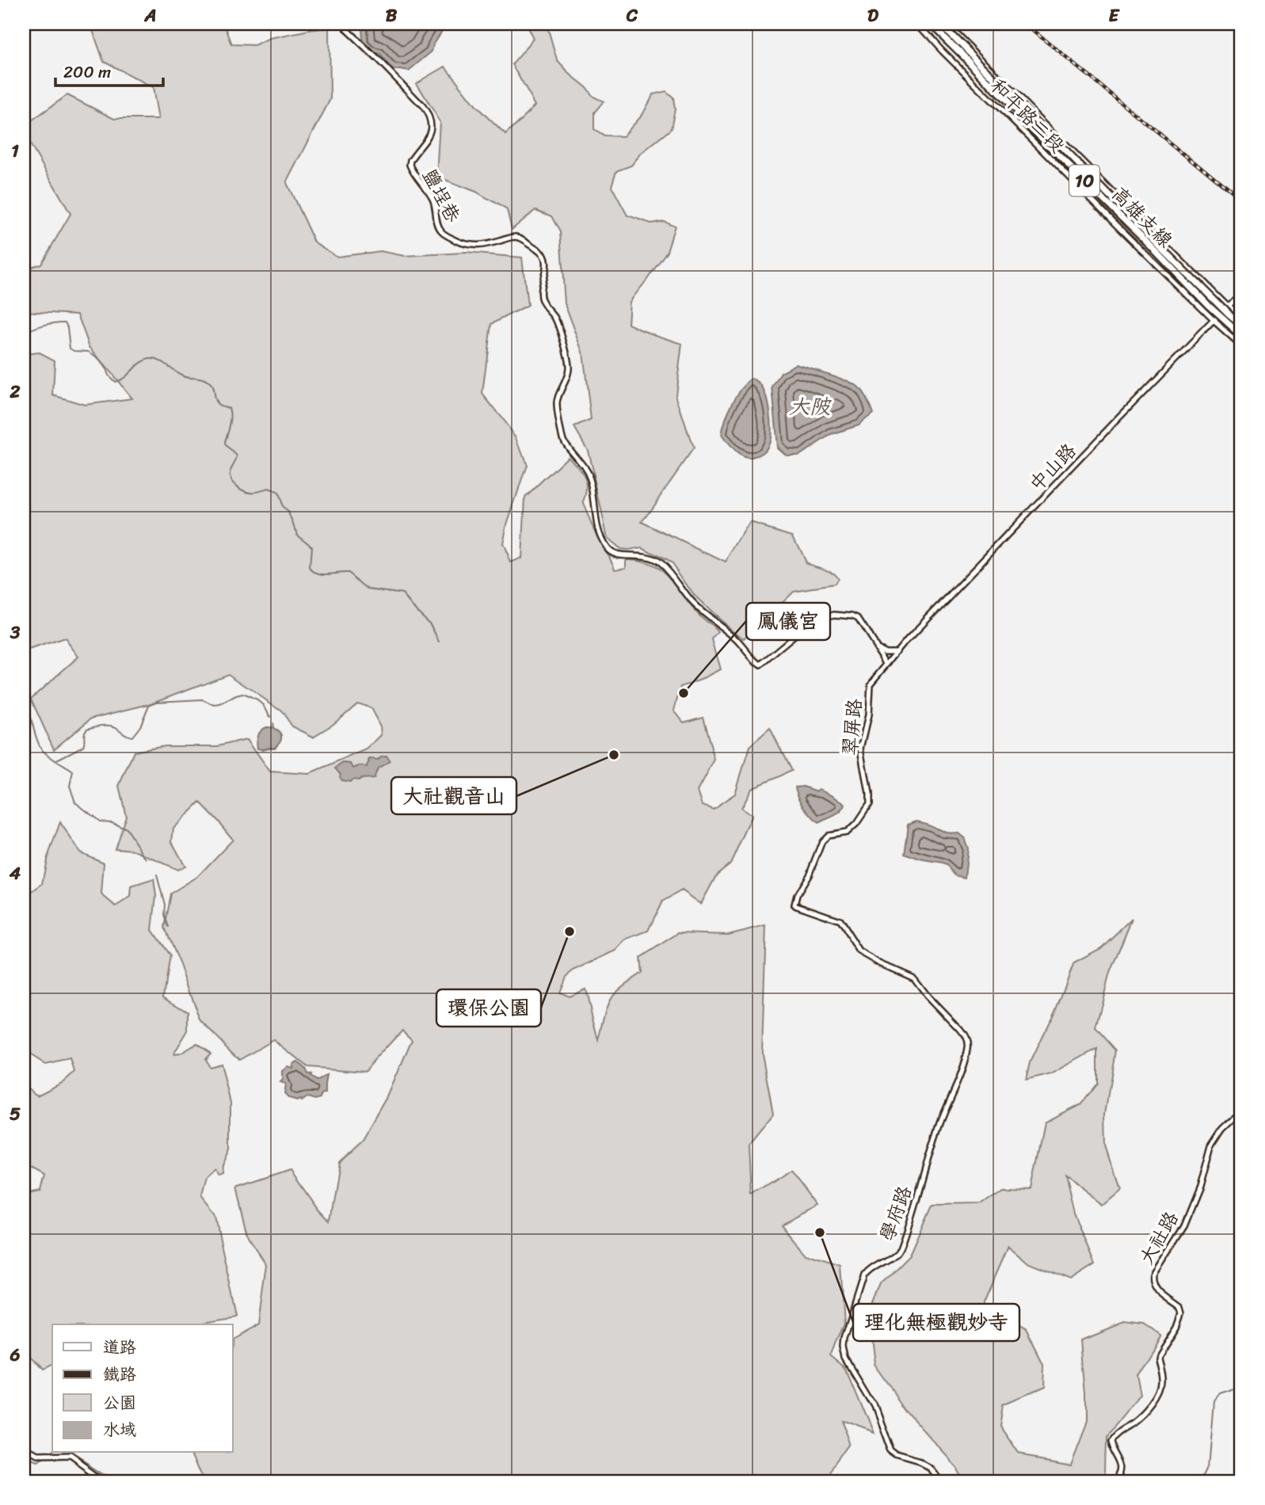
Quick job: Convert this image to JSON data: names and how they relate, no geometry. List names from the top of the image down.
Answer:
{
  "streets": {
    "highway": ["10", "高雄支線"],
    "street": [
      "和平路二段",
      "鹽埕巷",
      "中山路",
      "翠屏路",
      "學府路",
      "大社路"
    ]
  },
  "crossings": [
    ["和平路二段", "中山路"],
    ["中山路", "翠屏路"],
    ["翠屏路", "學府路"]
  ],
  "water": ["大陂"],
  "places": [
    "鳳儀宮",
    "大社觀音山",
    "環保公園",
    "理化無極觀妙寺"
  ],
  "legend": [
    "道路",
    "鐵路",
    "公園",
    "水域"
  ],
  "scale_bar": "200 m",
  "grid": {
    "columns": [
      "A",
      "B",
      "C",
      "D",
      "E"
    ],
    "rows": [
      "1",
      "2",
      "3",
      "4",
      "5",
      "6"
    ]
  }
}
